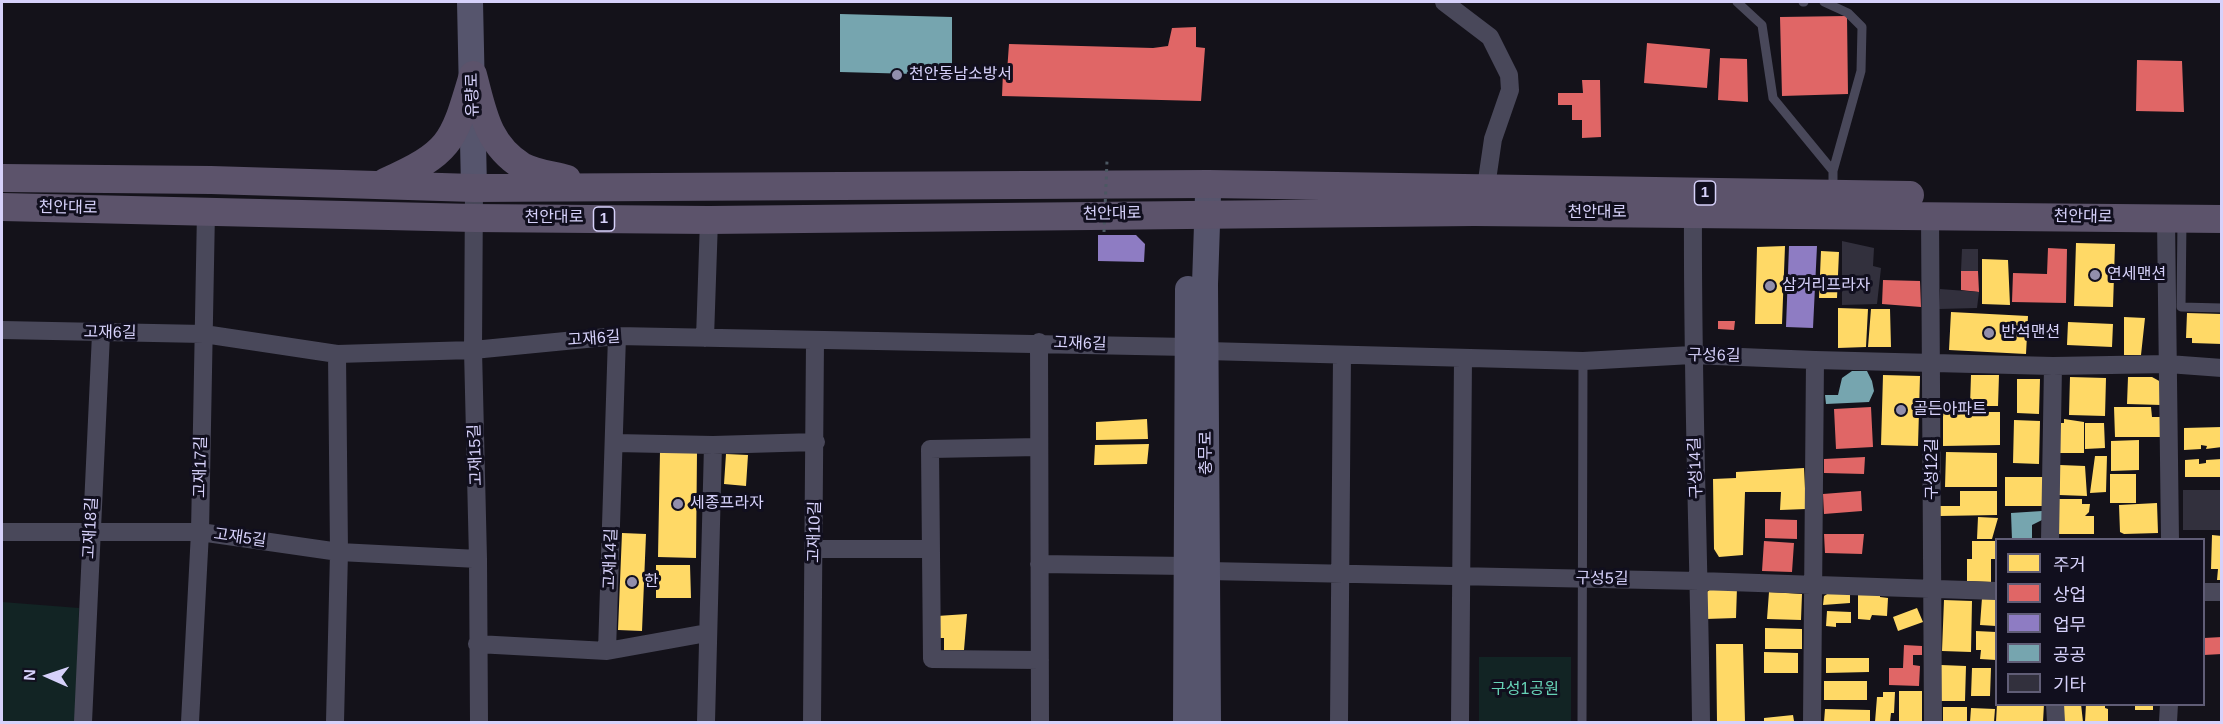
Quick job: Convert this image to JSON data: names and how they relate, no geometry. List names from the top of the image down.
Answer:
{
  "streets": {
    "main road": [
      "유량로",
      "1",
      "천안대로",
      "충무로"
    ],
    "street": [
      "고재6길",
      "구성6길",
      "고재15길",
      "고재17길",
      "구성14길",
      "구성12길",
      "고재18길",
      "고재10길",
      "고재5길",
      "고재14길",
      "구성5길"
    ]
  },
  "crossings": [
    ["유량로", "천안대로"],
    ["유량로", "고재15길"],
    ["천안대로", "충무로"],
    ["천안대로", "고재15길"],
    ["천안대로", "고재17길"],
    ["천안대로", "구성14길"],
    ["천안대로", "구성12길"],
    ["고재6길", "구성6길"],
    ["고재6길", "충무로"],
    ["고재6길", "고재15길"],
    ["고재6길", "고재17길"],
    ["고재6길", "고재18길"],
    ["고재6길", "고재10길"],
    ["고재6길", "고재14길"],
    ["구성6길", "충무로"],
    ["구성6길", "구성14길"],
    ["구성6길", "구성12길"],
    ["충무로", "구성5길"],
    ["고재15길", "고재5길"],
    ["고재17길", "고재5길"],
    ["구성14길", "구성5길"],
    ["구성12길", "구성5길"],
    ["고재18길", "고재5길"]
  ],
  "parks": ["구성1공원"],
  "places": [
    "천안동남소방서",
    "연세맨션",
    "삼거리프라자",
    "반석맨션",
    "골든아파트",
    "세종프라자",
    "한"
  ],
  "legend": [
    "주거",
    "상업",
    "업무",
    "공공",
    "기타"
  ],
  "north": "left"
}
